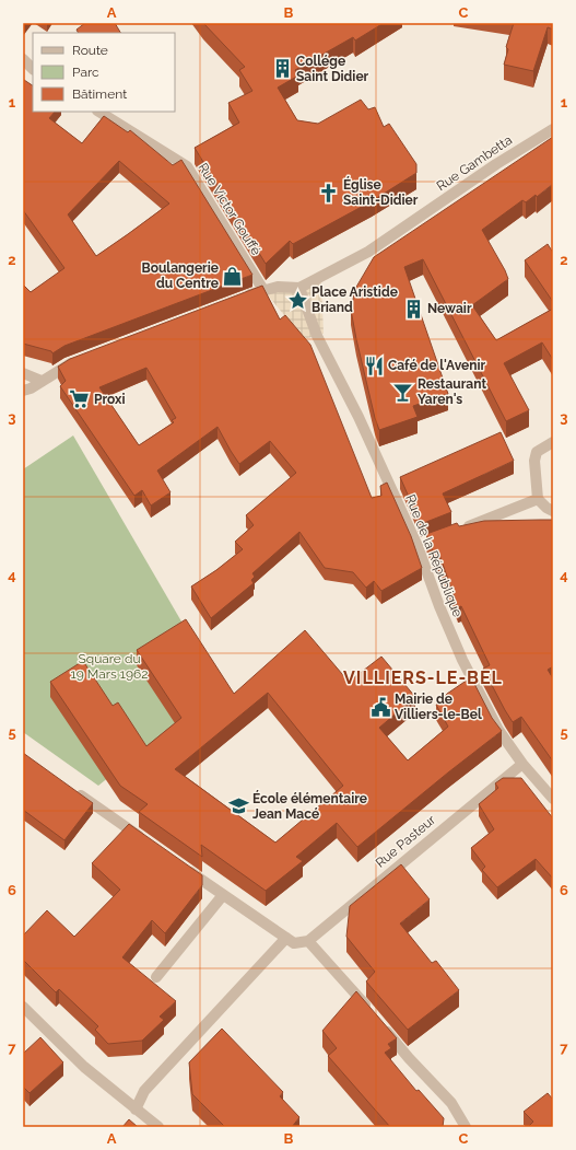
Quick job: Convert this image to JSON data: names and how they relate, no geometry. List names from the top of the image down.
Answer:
{
  "streets": {
    "street": [
      "Rue Gambetta",
      "Rue Victor Gouffé",
      "Rue de la République",
      "Rue Pasteur"
    ]
  },
  "crossings": [
    ["Rue Gambetta", "Rue de la République"],
    ["Rue de la République", "Rue Pasteur"]
  ],
  "districts": ["VILLIERS-LE-BEL"],
  "parks": ["Square du 19 Mars 1962"],
  "places": {
    "building": ["Collége Saint Didier", "Newair"],
    "church": ["Église Saint-Didier"],
    "shop": ["Boulangerie du Centre"],
    "place": ["Place Aristide Briand"],
    "restaurant": ["Café de l'Avenir"],
    "bar": ["Restaurant Yaren's"],
    "supermarket": ["Proxi"],
    "public building": ["Mairie de Villiers-le-Bel"],
    "school or university": ["École élémentaire Jean Macé"]
  },
  "legend": ["Route", "Parc", "Bâtiment"],
  "grid": {
    "columns": ["A", "B", "C"],
    "rows": [
      "1",
      "2",
      "3",
      "4",
      "5",
      "6",
      "7"
    ]
  }
}
